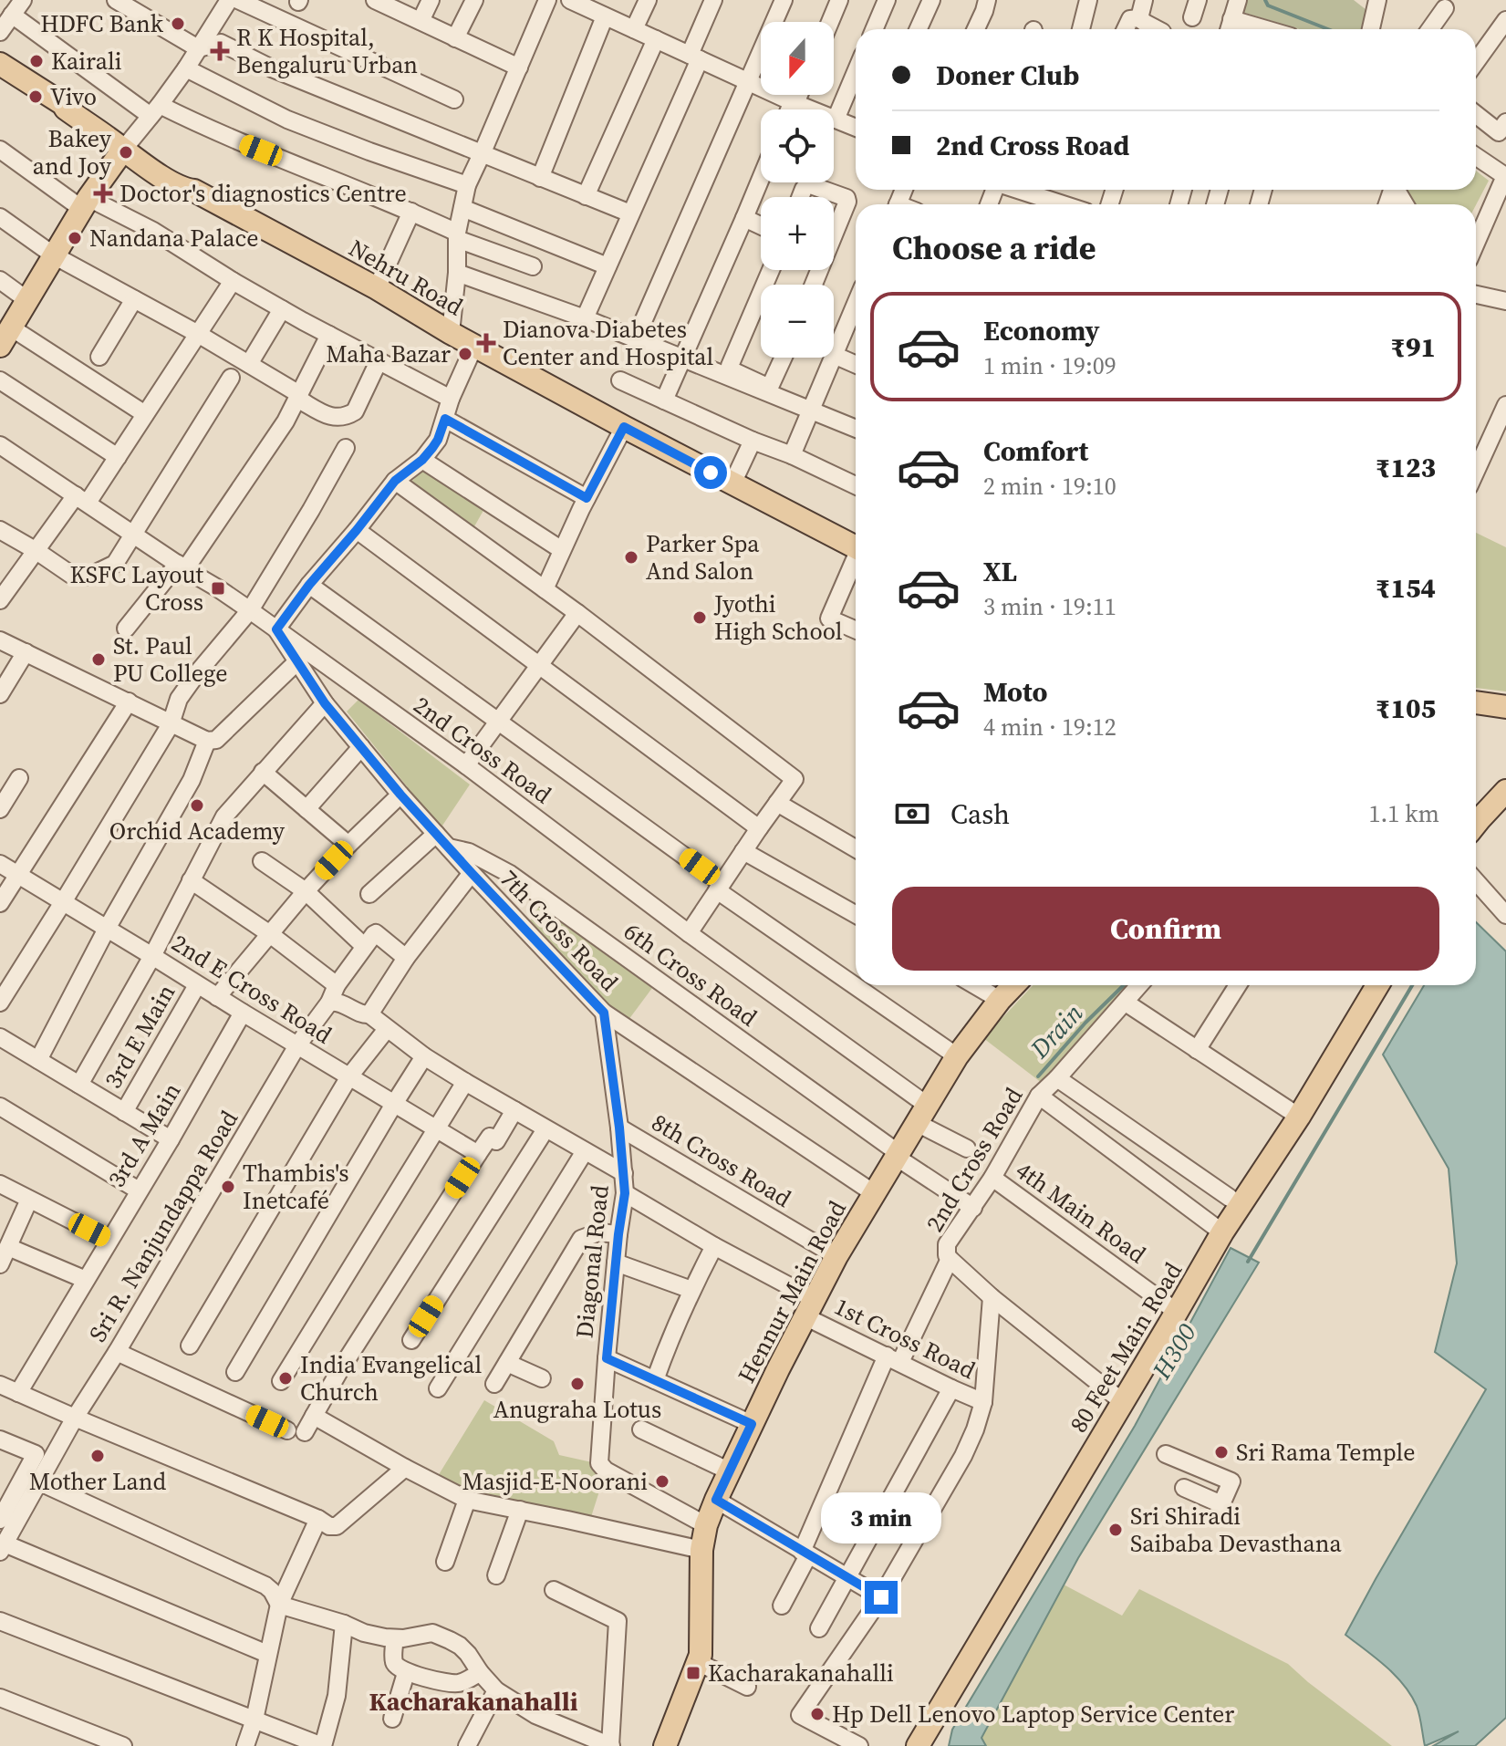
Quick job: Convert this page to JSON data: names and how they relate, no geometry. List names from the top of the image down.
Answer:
{
  "streets": {
    "main road": ["Nehru Road", "Hennur Main Road", "80 Feet Main Road"],
    "street": [
      "2nd Cross Road",
      "7th Cross Road",
      "6th Cross Road",
      "2nd E Cross Road",
      "3rd E Main",
      "3rd A Main",
      "8th Cross Road",
      "4th Main Road",
      "Sri R. Nanjundappa Road",
      "Diagonal Road",
      "1st Cross Road"
    ]
  },
  "crossings": [
    ["2nd Cross Road", "7th Cross Road"],
    ["2nd Cross Road", "6th Cross Road"],
    ["2nd Cross Road", "4th Main Road"],
    ["2nd Cross Road", "Hennur Main Road"],
    ["2nd Cross Road", "1st Cross Road"],
    ["2nd Cross Road", "80 Feet Main Road"],
    ["7th Cross Road", "6th Cross Road"],
    ["7th Cross Road", "Diagonal Road"],
    ["7th Cross Road", "Hennur Main Road"],
    ["6th Cross Road", "Hennur Main Road"],
    ["2nd E Cross Road", "3rd E Main"],
    ["2nd E Cross Road", "3rd A Main"],
    ["2nd E Cross Road", "Sri R. Nanjundappa Road"],
    ["8th Cross Road", "Diagonal Road"],
    ["8th Cross Road", "Hennur Main Road"],
    ["4th Main Road", "80 Feet Main Road"],
    ["Diagonal Road", "Hennur Main Road"],
    ["Diagonal Road", "1st Cross Road"],
    ["Hennur Main Road", "1st Cross Road"]
  ],
  "districts": ["Kacharakanahalli"],
  "water": ["Drain", "H300"],
  "places": {
    "other": [
      "HDFC Bank",
      "Kairali",
      "Vivo",
      "Bakey and Joy",
      "Nandana Palace",
      "Maha Bazar",
      "Parker Spa And Salon",
      "Jyothi High School",
      "St. Paul PU College",
      "Orchid Academy",
      "Thambis's Inetcafé",
      "India Evangelical Church",
      "Anugraha Lotus",
      "Sri Rama Temple",
      "Mother Land",
      "Masjid-E-Noorani",
      "Sri Shiradi Saibaba Devasthana",
      "Hp Dell Lenovo Laptop Service Center"
    ],
    "health": ["R K Hospital, Bengaluru Urban", "Doctor's diagnostics Centre", "Dianova Diabetes Center and Hospital"],
    "transit": ["KSFC Layout Cross", "Kacharakanahalli"]
  },
  "north": "bottom",
  "page": {
    "map_buttons": ["+", "−"],
    "banner": ["Doner Club", "2nd Cross Road"],
    "heading": "Choose a ride",
    "list": [
      {
        "name": "Economy",
        "note": "1 min · 19:09",
        "value": "₹91"
      },
      {
        "name": "Comfort",
        "note": "2 min · 19:10",
        "value": "₹123"
      },
      {
        "name": "XL",
        "note": "3 min · 19:11",
        "value": "₹154"
      },
      {
        "name": "Moto",
        "note": "4 min · 19:12",
        "value": "₹105"
      }
    ],
    "pay": ["Cash", "1.1 km"],
    "buttons": "Confirm",
    "bubble": "3 min"
  }
}
